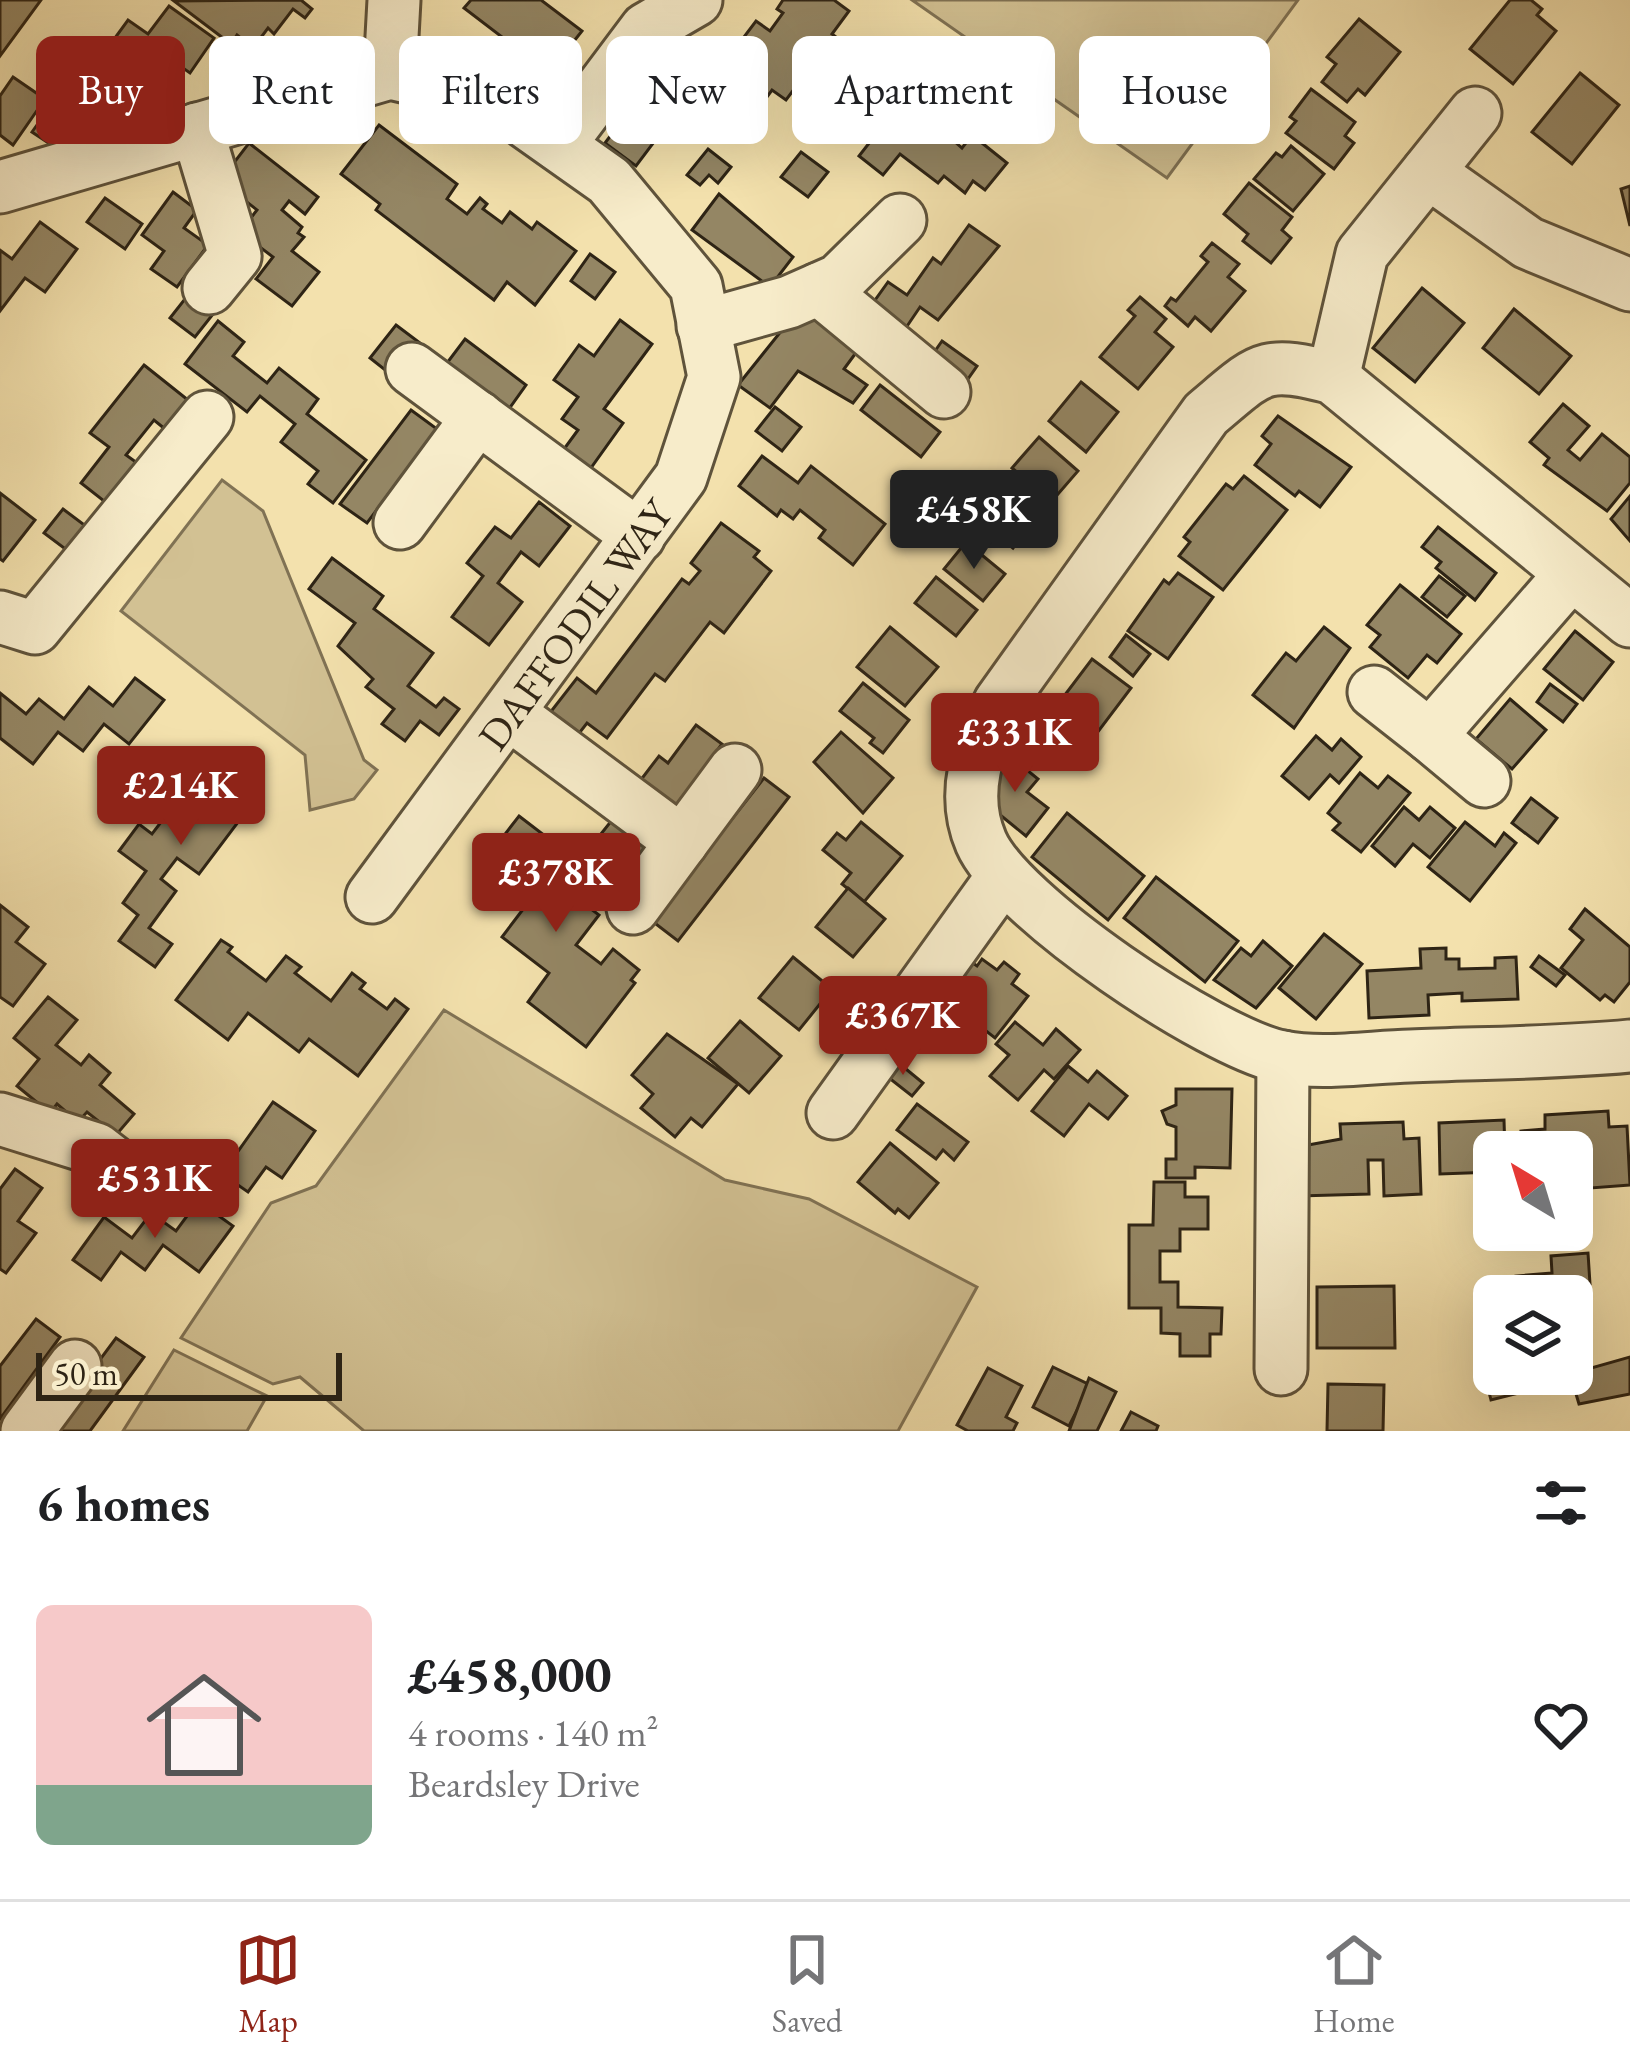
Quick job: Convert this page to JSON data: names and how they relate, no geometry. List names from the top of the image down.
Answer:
{
  "streets": {
    "street": ["DAFFODIL WAY"]
  },
  "scale_bar": "50 m",
  "north": "top left",
  "page": {
    "chip": [
      "Buy",
      "Rent",
      "Filters",
      "New",
      "Apartment",
      "House"
    ],
    "price": [
      "£458K",
      "£331K",
      "£214K",
      "£378K",
      "£367K",
      "£531K"
    ],
    "scale": "50 m",
    "heading": "6 homes",
    "list": [
      {
        "name": "£458,000",
        "note": "4 rooms · 140 m² · Beardsley Drive"
      }
    ],
    "tabs": ["Map", "Saved", "Home"]
  }
}
